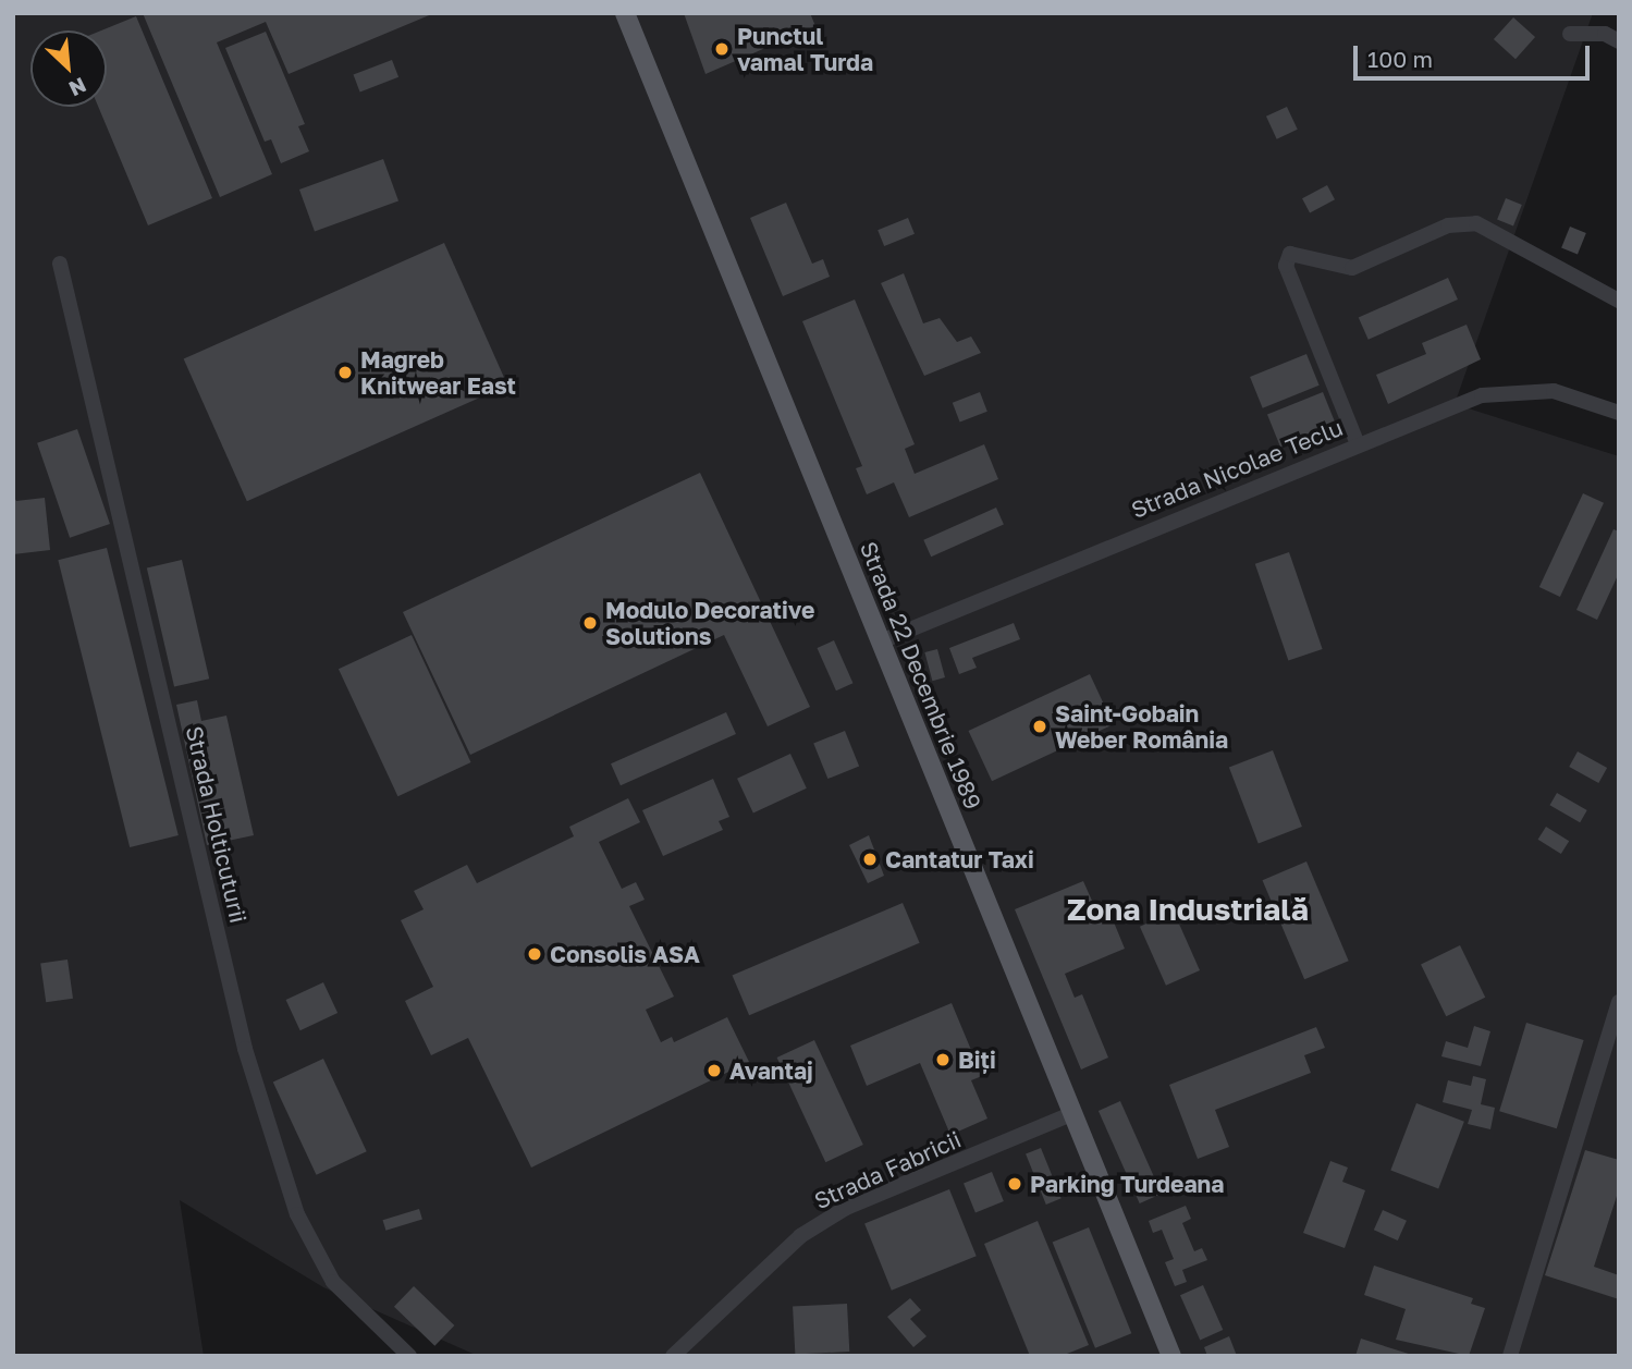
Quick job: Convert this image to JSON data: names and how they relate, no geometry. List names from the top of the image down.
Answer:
{
  "streets": {
    "main road": ["Strada 22 Decembrie 1989"],
    "street": ["Strada Nicolae Teclu", "Strada Holticuturii", "Strada Fabricii"]
  },
  "crossings": [
    ["Strada Nicolae Teclu", "Strada 22 Decembrie 1989"],
    ["Strada 22 Decembrie 1989", "Strada Fabricii"]
  ],
  "districts": ["Zona Industrială"],
  "places": [
    "Punctul vamal Turda",
    "Magreb Knitwear East",
    "Modulo Decorative Solutions",
    "Saint-Gobain Weber România",
    "Cantatur Taxi",
    "Consolis ASA",
    "Biți",
    "Avantaj",
    "Parking Turdeana"
  ],
  "scale_bar": "100 m",
  "north": "bottom right"
}
